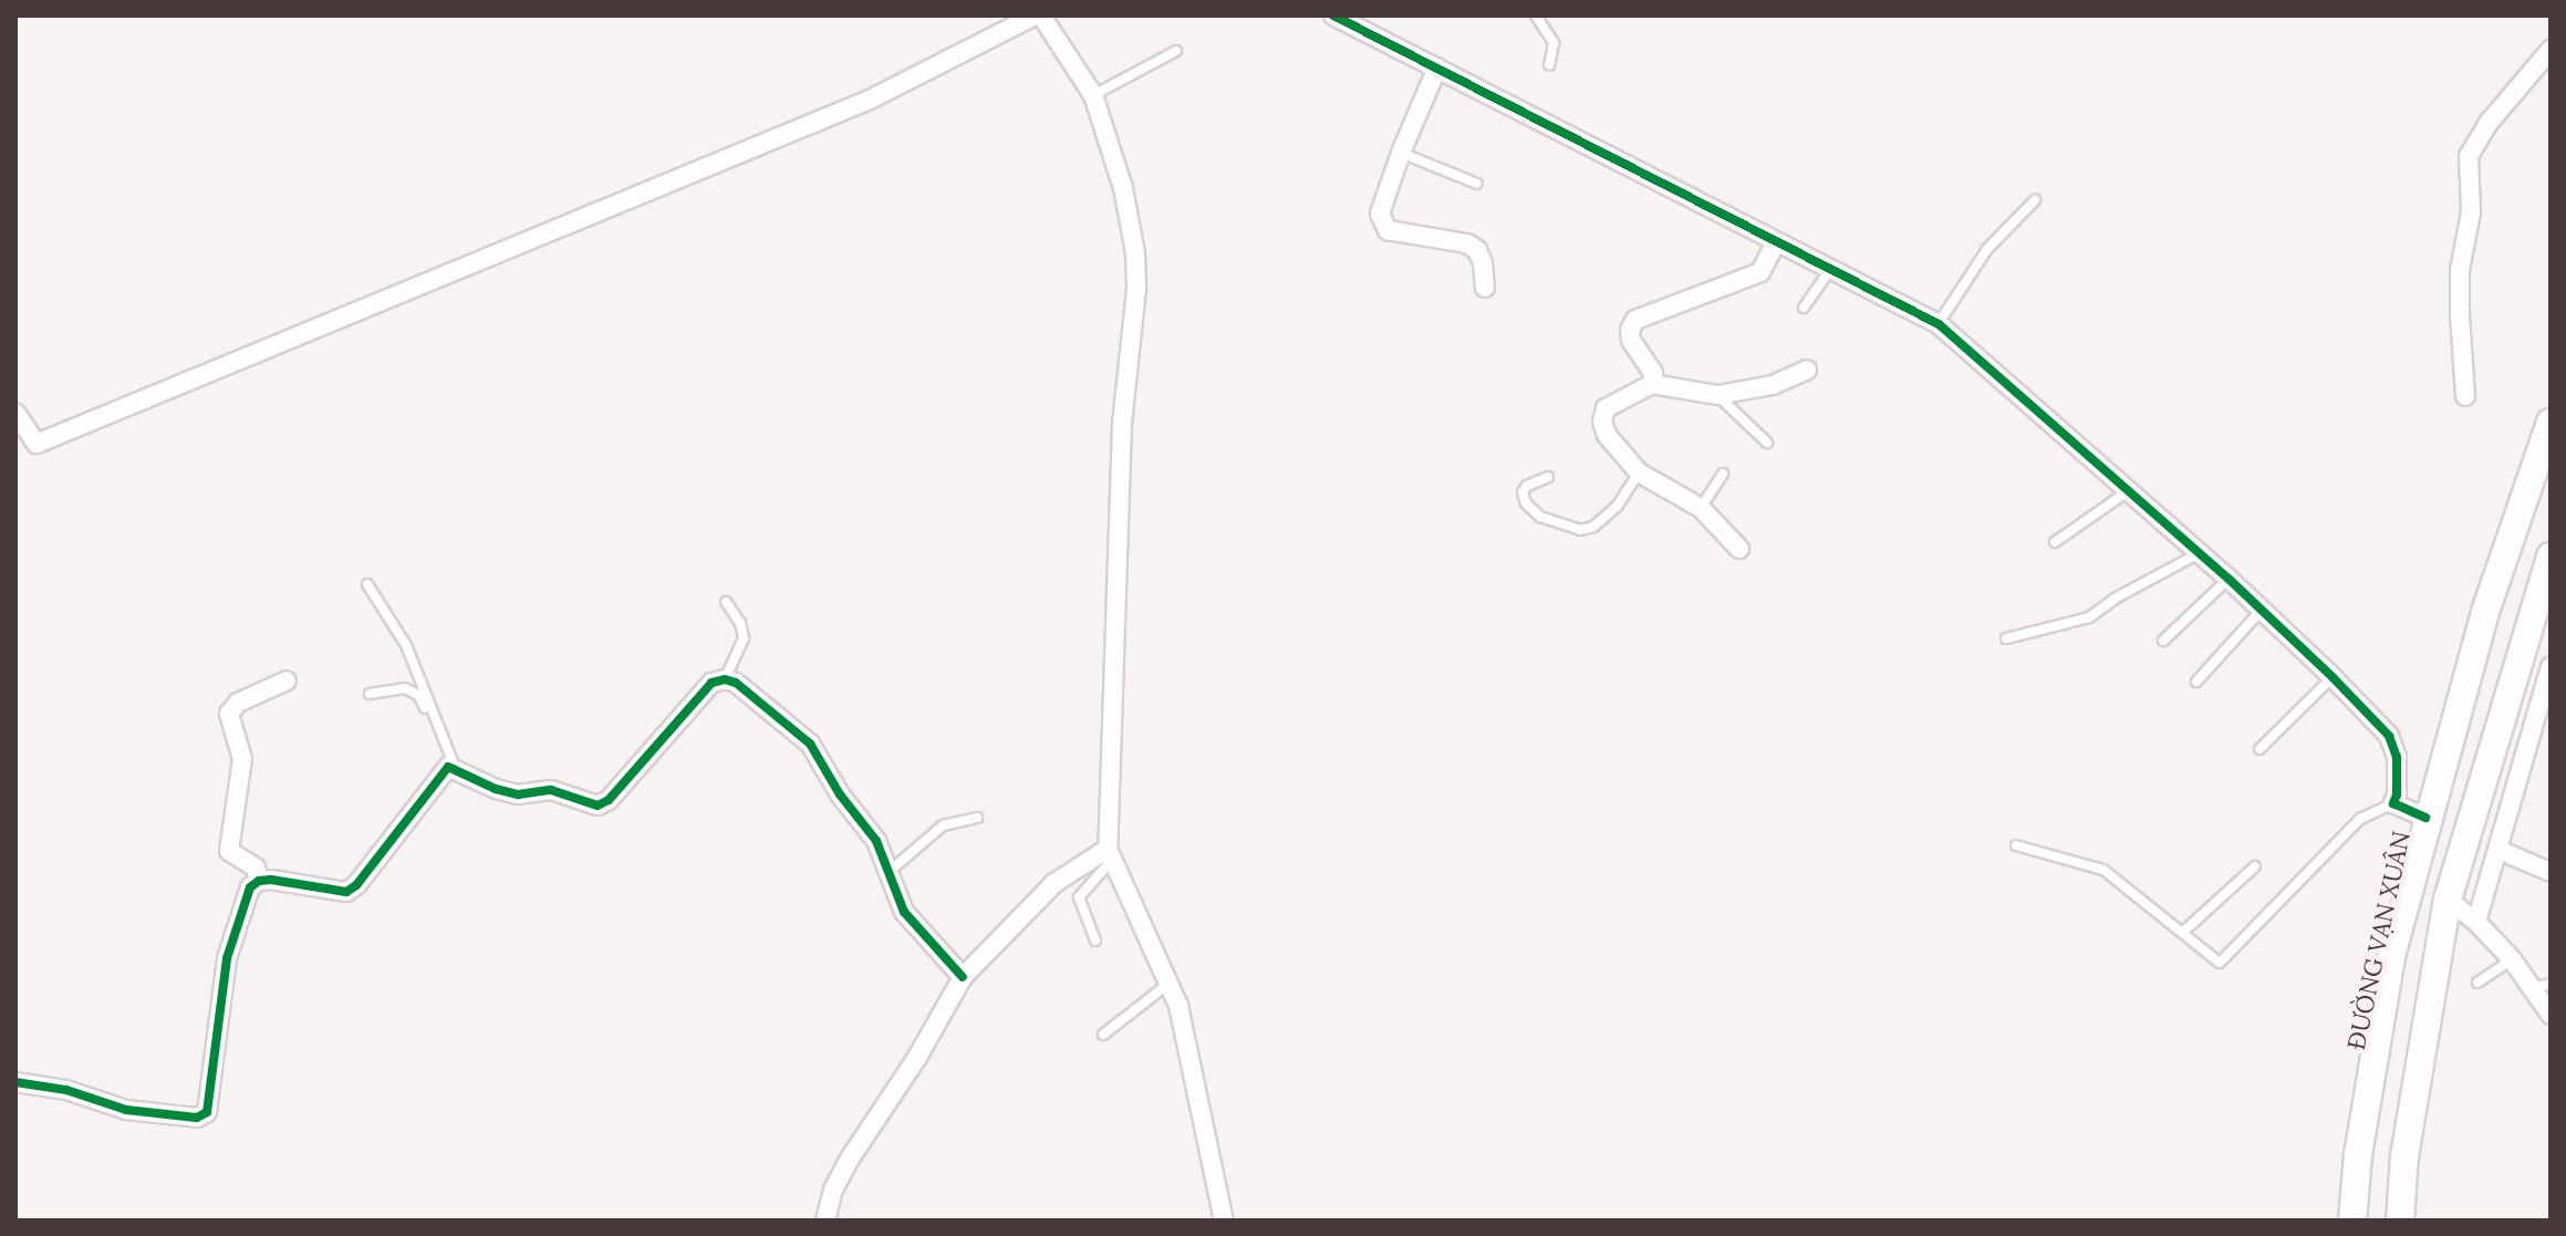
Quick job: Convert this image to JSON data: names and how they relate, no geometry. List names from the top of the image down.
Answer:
{
  "streets": {
    "main road": ["ĐƯỜNG VẠN XUÂN"]
  }
}
